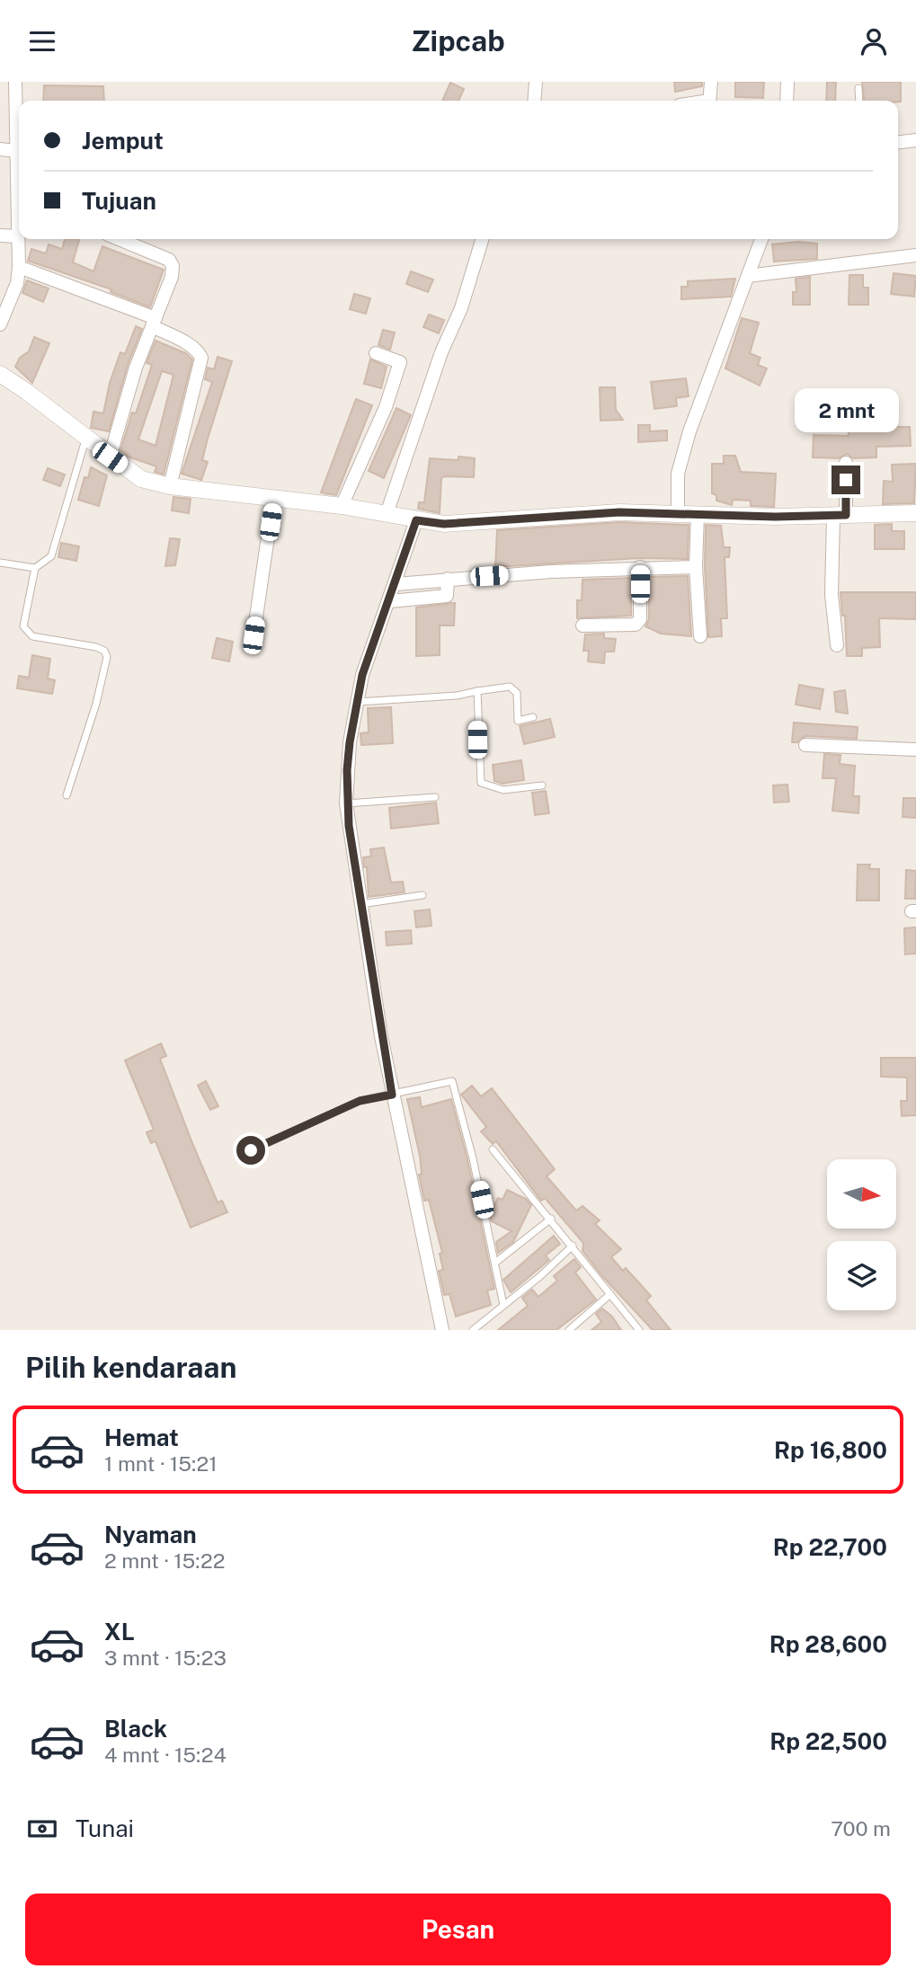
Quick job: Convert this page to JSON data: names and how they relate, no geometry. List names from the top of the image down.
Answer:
{
  "north": "right",
  "page": {
    "header": "Zipcab",
    "banner": ["Jemput", "Tujuan"],
    "bubble": "2 mnt",
    "heading": "Pilih kendaraan",
    "list": [
      {
        "name": "Hemat",
        "note": "1 mnt · 15:21",
        "value": "Rp 16,800"
      },
      {
        "name": "Nyaman",
        "note": "2 mnt · 15:22",
        "value": "Rp 22,700"
      },
      {
        "name": "XL",
        "note": "3 mnt · 15:23",
        "value": "Rp 28,600"
      },
      {
        "name": "Black",
        "note": "4 mnt · 15:24",
        "value": "Rp 22,500"
      }
    ],
    "pay": ["Tunai", "700 m"],
    "buttons": "Pesan"
  }
}
